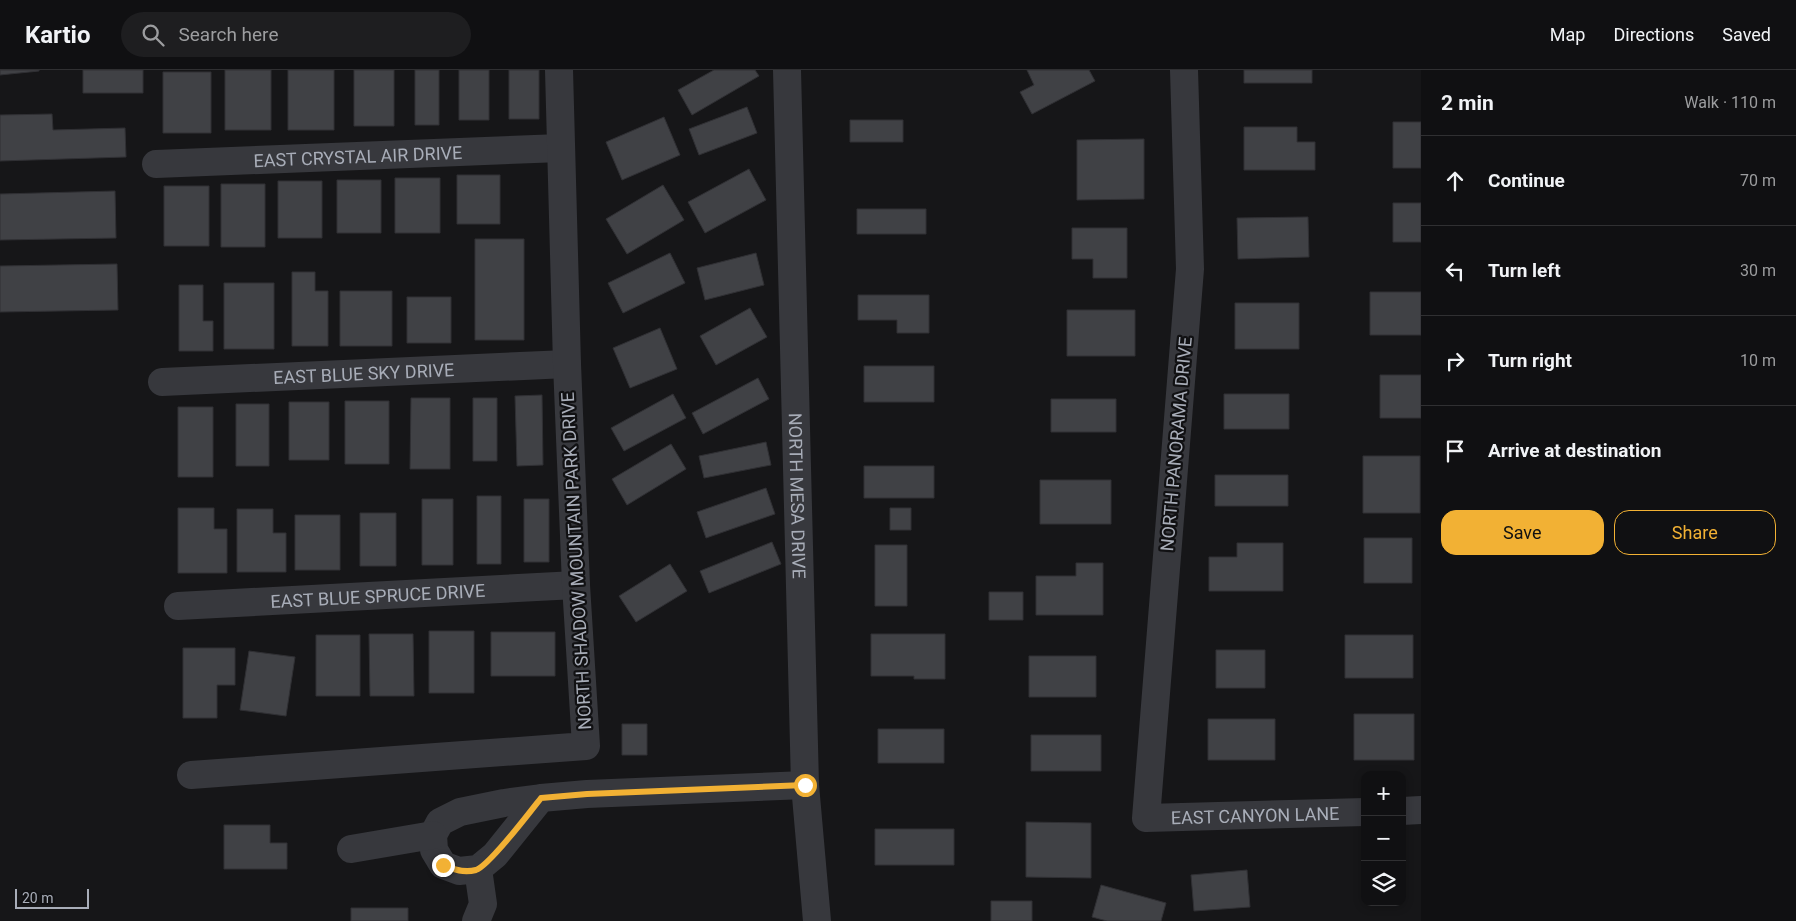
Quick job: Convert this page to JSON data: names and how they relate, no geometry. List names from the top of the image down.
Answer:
{
  "streets": {
    "street": [
      "EAST CRYSTAL AIR DRIVE",
      "EAST BLUE SKY DRIVE",
      "NORTH PANORAMA DRIVE",
      "NORTH MESA DRIVE",
      "NORTH SHADOW MOUNTAIN PARK DRIVE",
      "EAST BLUE SPRUCE DRIVE",
      "EAST CANYON LANE"
    ]
  },
  "crossings": [
    ["EAST CRYSTAL AIR DRIVE", "NORTH SHADOW MOUNTAIN PARK DRIVE"],
    ["EAST BLUE SKY DRIVE", "NORTH SHADOW MOUNTAIN PARK DRIVE"],
    ["NORTH PANORAMA DRIVE", "EAST CANYON LANE"],
    ["NORTH SHADOW MOUNTAIN PARK DRIVE", "EAST BLUE SPRUCE DRIVE"]
  ],
  "scale_bar": "20 m",
  "page": {
    "header": "Kartio",
    "search": "Search here",
    "nav": ["Map", "Directions", "Saved"],
    "heading": ["2 min", "Walk · 110 m"],
    "list": [
      ["Continue", "70 m"],
      ["Turn left", "30 m"],
      ["Turn right", "10 m"],
      "Arrive at destination"
    ],
    "buttons": ["Save", "Share"],
    "map_buttons": ["+", "−"],
    "scale": "20 m"
  }
}
